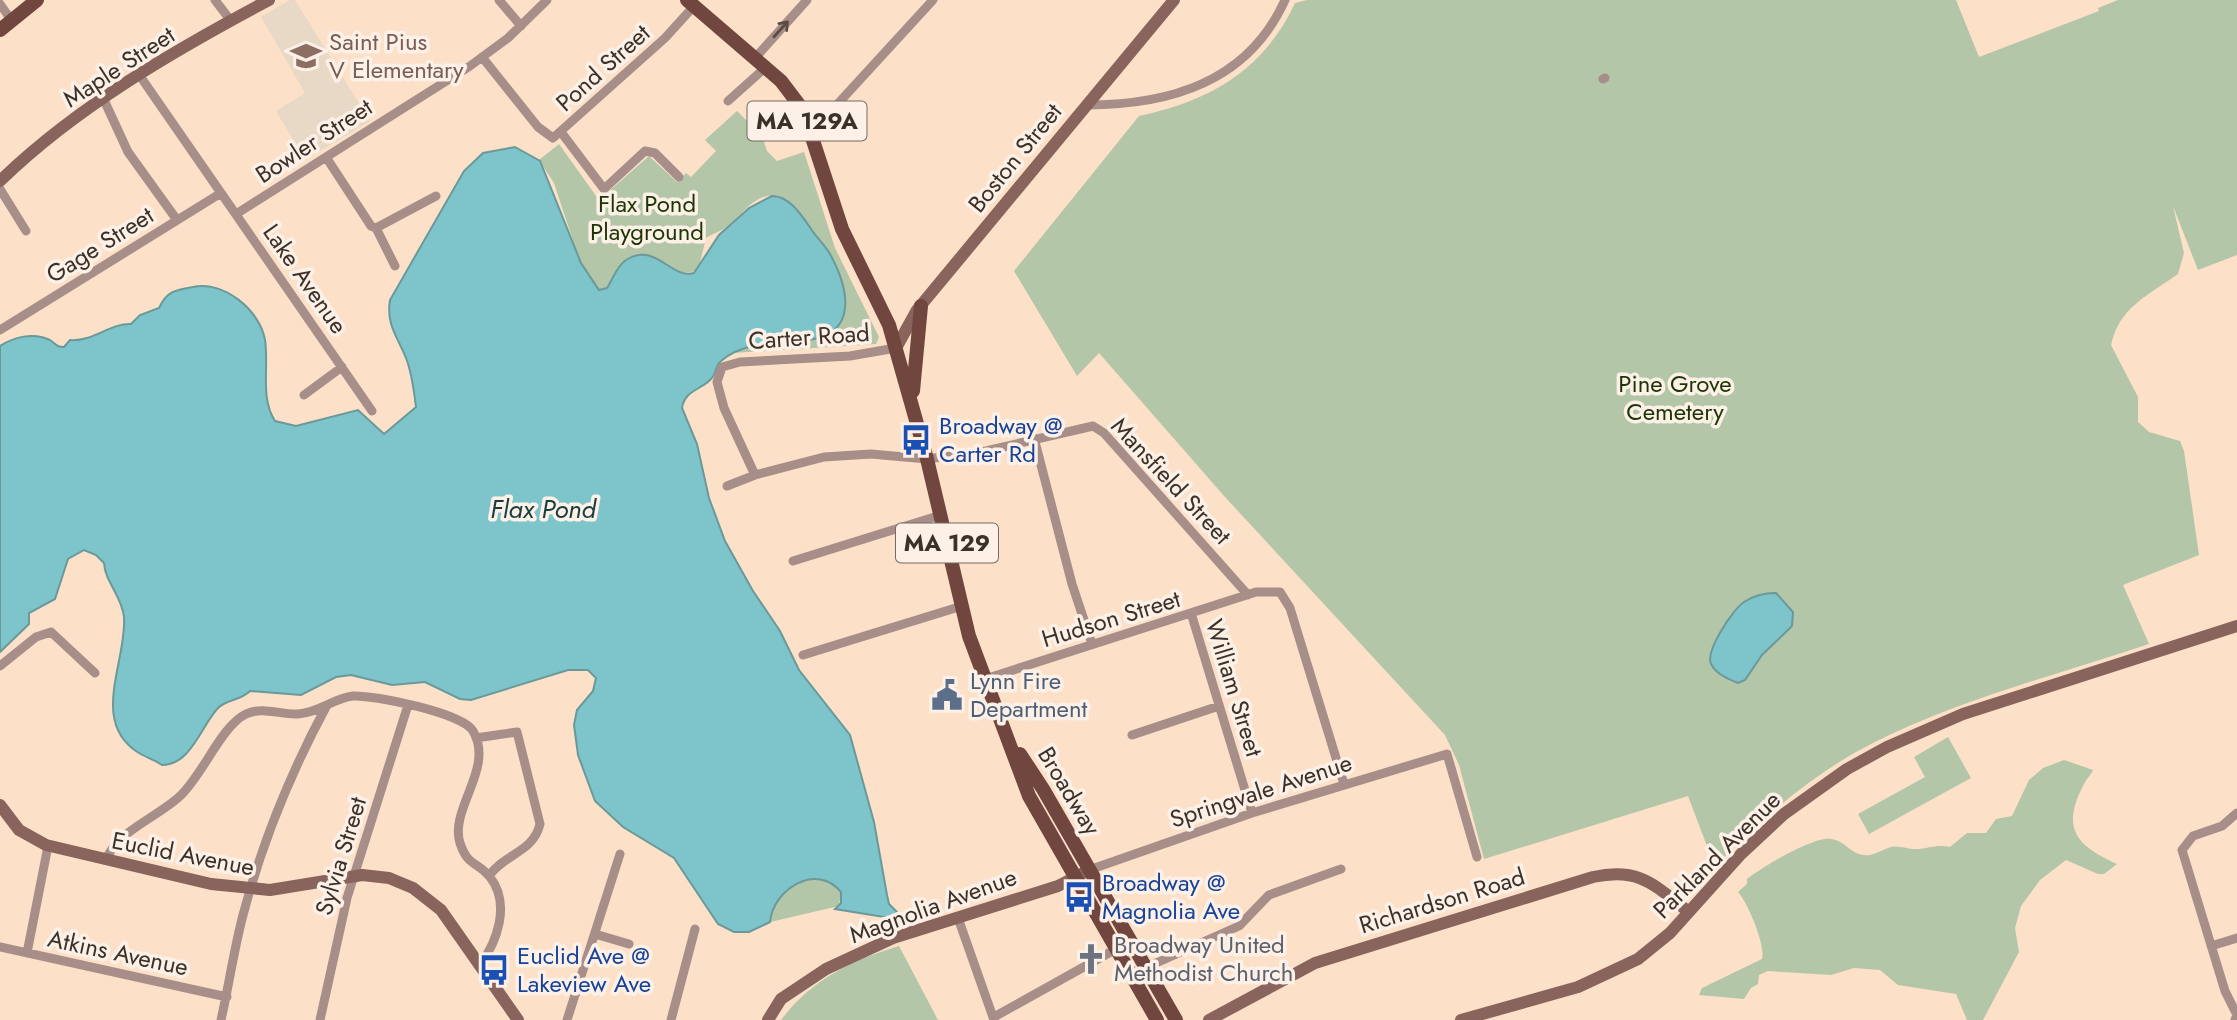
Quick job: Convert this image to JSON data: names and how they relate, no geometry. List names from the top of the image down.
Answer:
{
  "streets": {
    "main road": ["MA 129A", "MA 129", "Broadway"],
    "street": [
      "Maple Street",
      "Pond Street",
      "Bowler Street",
      "Boston Street",
      "Gage Street",
      "Lake Avenue",
      "Carter Road",
      "Mansfield Street",
      "Hudson Street",
      "William Street",
      "Springvale Avenue",
      "Euclid Avenue",
      "Parkland Avenue",
      "Sylvia Street",
      "Richardson Road",
      "Magnolia Avenue",
      "Atkins Avenue"
    ]
  },
  "crossings": [
    ["Maple Street", "Lake Avenue"],
    ["Pond Street", "MA 129A"],
    ["Pond Street", "Bowler Street"],
    ["MA 129A", "Boston Street"],
    ["MA 129A", "Carter Road"],
    ["MA 129A", "Broadway"],
    ["Bowler Street", "Lake Avenue"],
    ["Boston Street", "Carter Road"],
    ["Boston Street", "MA 129"],
    ["Boston Street", "Broadway"],
    ["Gage Street", "Lake Avenue"],
    ["Carter Road", "Broadway"],
    ["Mansfield Street", "Hudson Street"],
    ["Mansfield Street", "Broadway"],
    ["MA 129", "Broadway"],
    ["Hudson Street", "William Street"],
    ["Hudson Street", "Broadway"],
    ["Hudson Street", "Springvale Avenue"],
    ["William Street", "Springvale Avenue"],
    ["Broadway", "Springvale Avenue"],
    ["Broadway", "Magnolia Avenue"],
    ["Springvale Avenue", "Magnolia Avenue"],
    ["Euclid Avenue", "Sylvia Street"],
    ["Parkland Avenue", "Richardson Road"]
  ],
  "water": ["Flax Pond"],
  "parks": ["Flax Pond Playground", "Pine Grove Cemetery"],
  "places": {
    "school or university": ["Saint Pius V Elementary"],
    "bus stop": ["Broadway @ Carter Rd", "Broadway @ Magnolia Ave", "Euclid Ave @ Lakeview Ave"],
    "public building": ["Lynn Fire Department"],
    "church": ["Broadway United Methodist Church"]
  }
}
